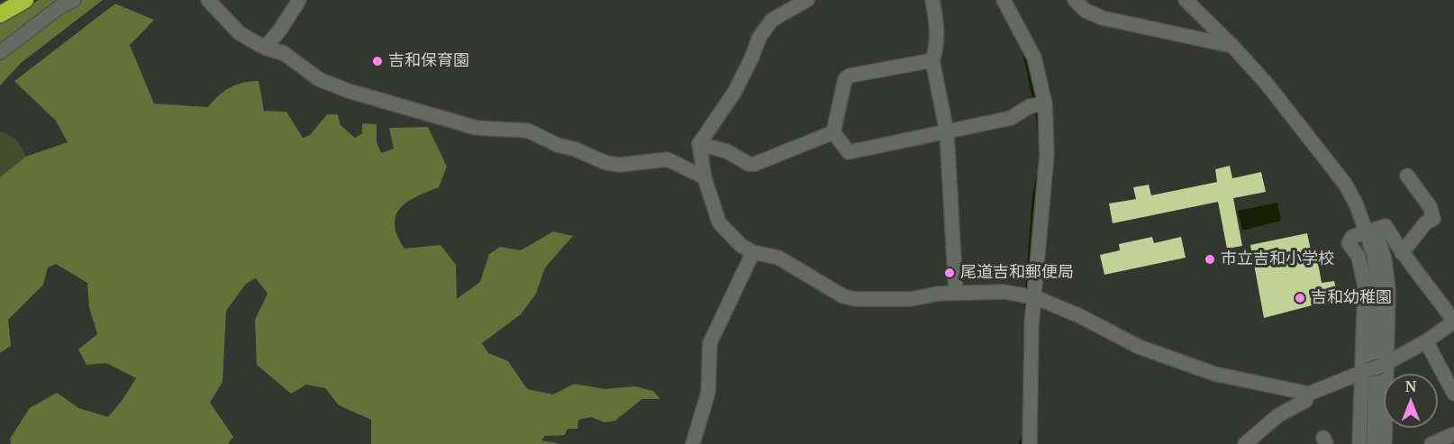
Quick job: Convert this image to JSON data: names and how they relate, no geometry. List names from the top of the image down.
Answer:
{
  "places": [
    "吉和保育園",
    "市立吉和小学校",
    "尾道吉和郵便局",
    "吉和幼稚園"
  ],
  "north": "top"
}
